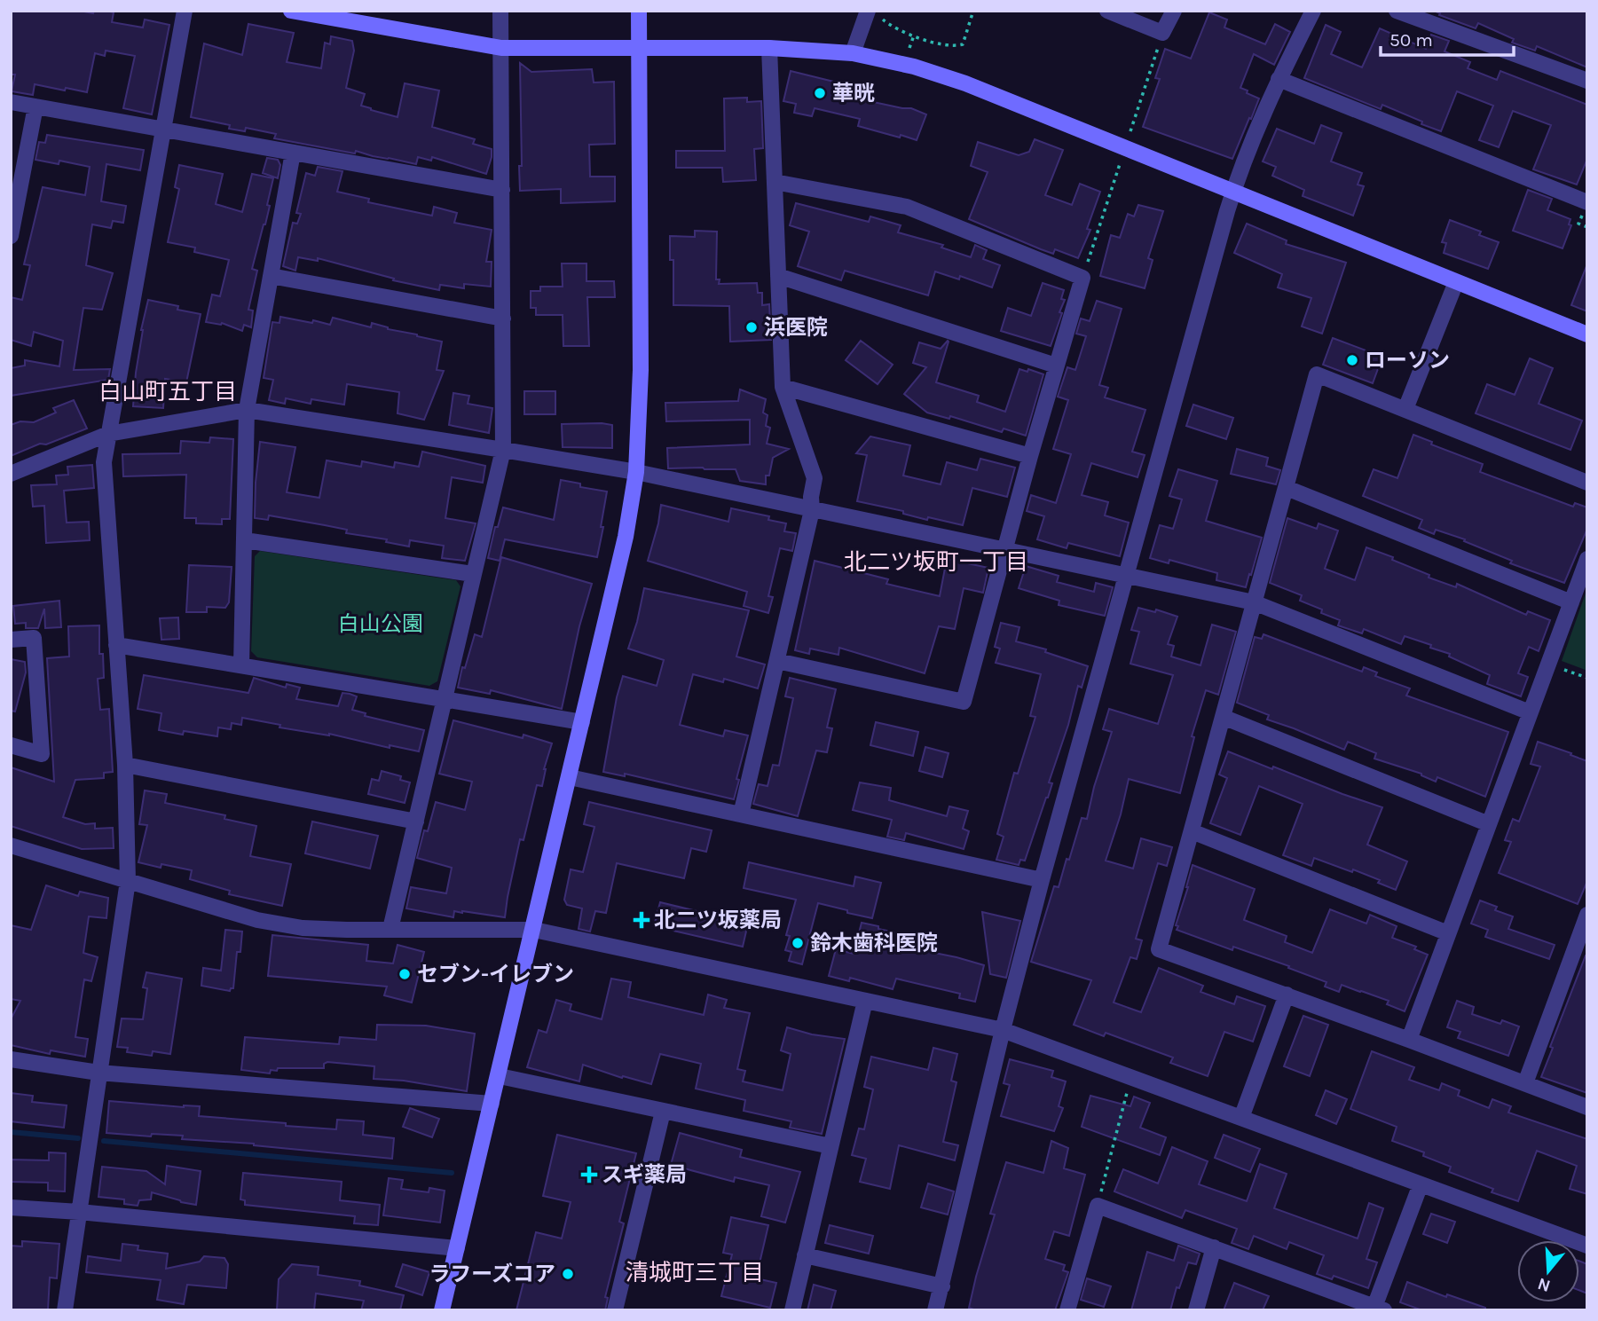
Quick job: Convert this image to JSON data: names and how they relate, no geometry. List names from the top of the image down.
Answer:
{
  "districts": ["白山町五丁目", "北二ツ坂町一丁目", "清城町三丁目"],
  "parks": ["白山公園"],
  "places": {
    "other": [
      "華晄",
      "浜医院",
      "ローソン",
      "鈴木歯科医院",
      "セブン-イレブン",
      "ラフーズコア"
    ],
    "health": ["北二ツ坂薬局", "スギ薬局"]
  },
  "scale_bar": "50 m",
  "north": "bottom"
}
